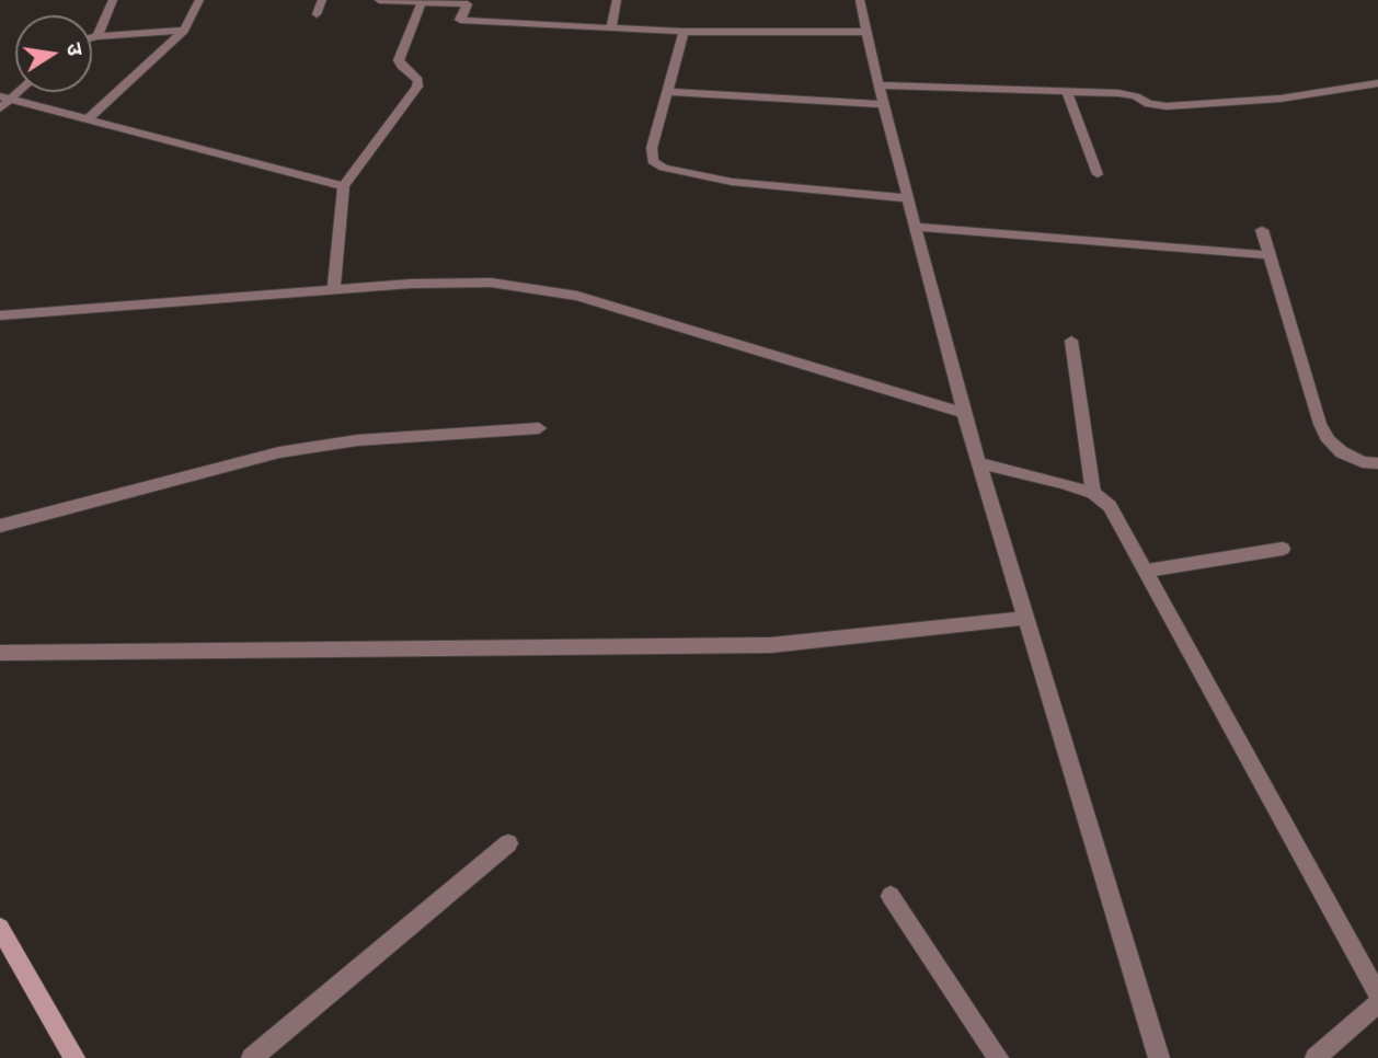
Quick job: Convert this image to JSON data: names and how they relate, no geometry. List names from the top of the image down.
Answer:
{
  "north": "right"
}
